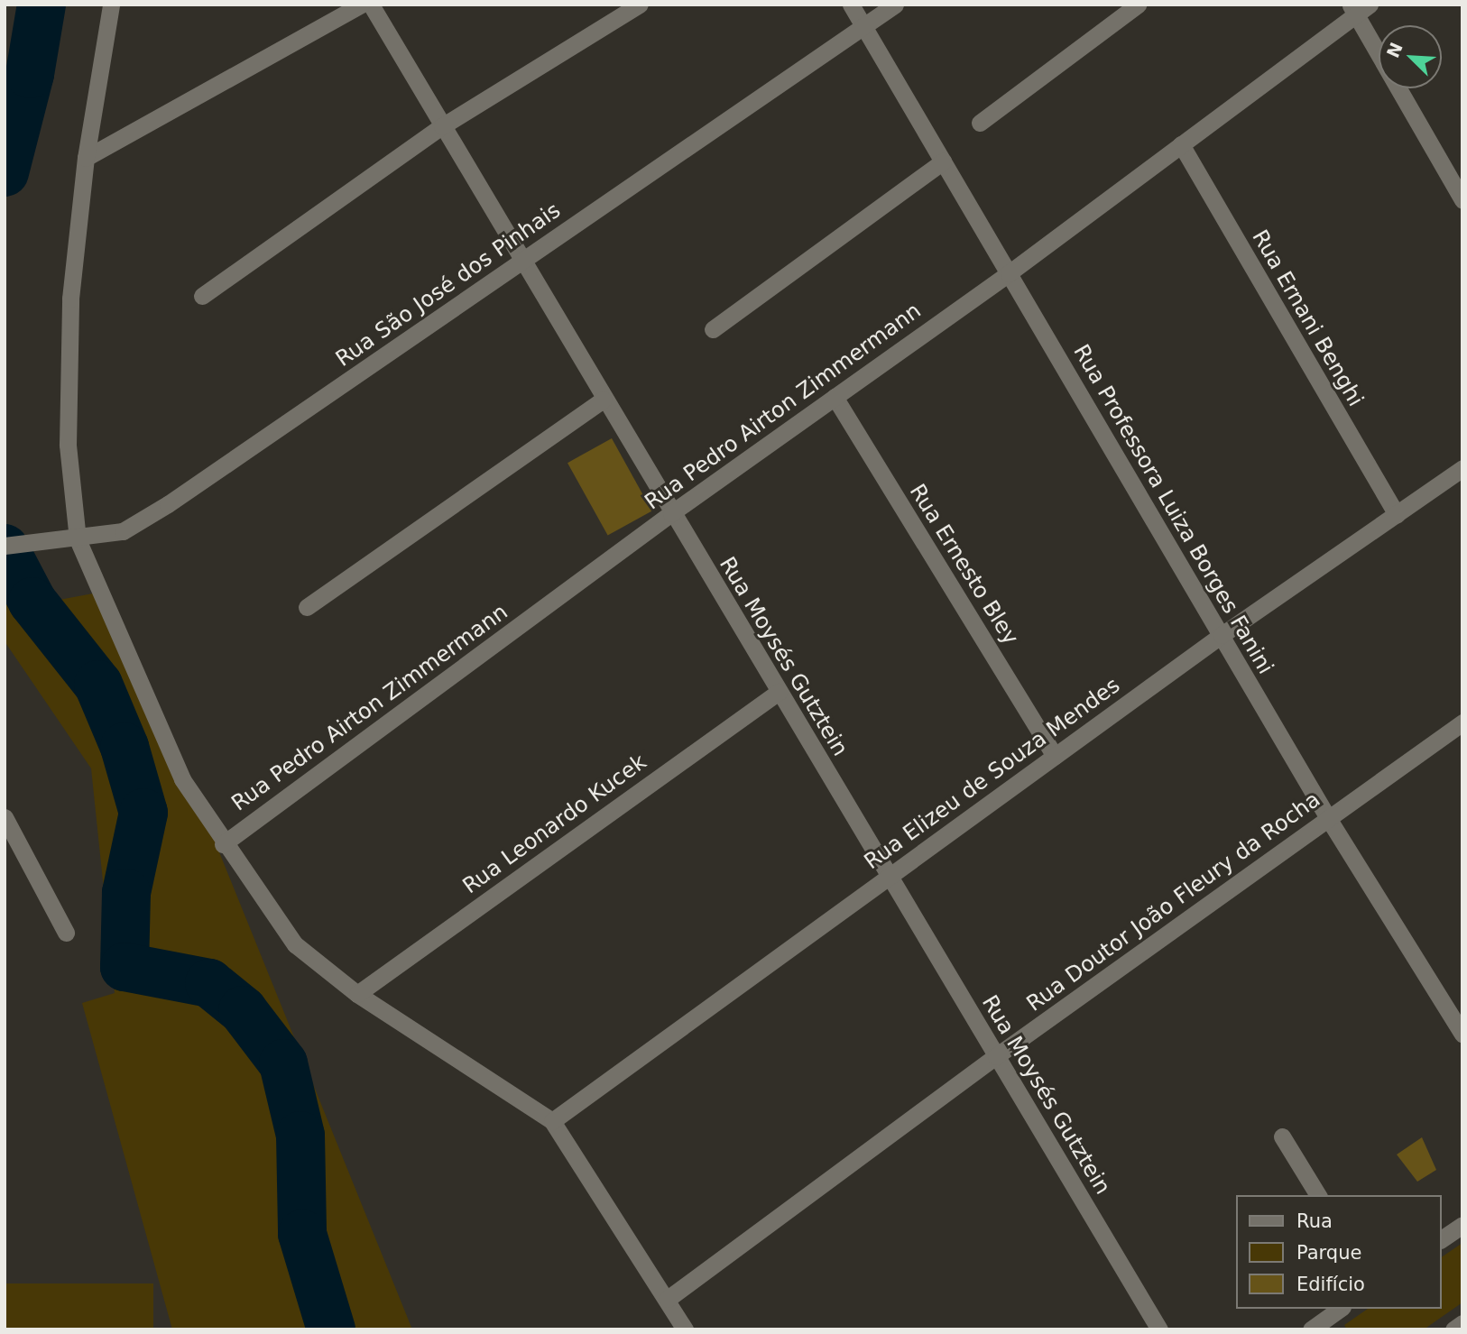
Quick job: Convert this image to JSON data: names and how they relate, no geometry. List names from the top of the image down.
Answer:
{
  "streets": {
    "street": [
      "Rua São José dos Pinhais",
      "Rua Ernani Benghi",
      "Rua Pedro Airton Zimmermann",
      "Rua Professora Luiza Borges Fanini",
      "Rua Ernesto Bley",
      "Rua Moysés Gutztein",
      "Rua Elizeu de Souza Mendes",
      "Rua Leonardo Kucek",
      "Rua Doutor João Fleury da Rocha"
    ]
  },
  "crossings": [
    ["Rua São José dos Pinhais", "Rua Professora Luiza Borges Fanini"],
    ["Rua São José dos Pinhais", "Rua Moysés Gutztein"],
    ["Rua Ernani Benghi", "Rua Pedro Airton Zimmermann"],
    ["Rua Ernani Benghi", "Rua Elizeu de Souza Mendes"],
    ["Rua Pedro Airton Zimmermann", "Rua Professora Luiza Borges Fanini"],
    ["Rua Pedro Airton Zimmermann", "Rua Ernesto Bley"],
    ["Rua Pedro Airton Zimmermann", "Rua Moysés Gutztein"],
    ["Rua Professora Luiza Borges Fanini", "Rua Elizeu de Souza Mendes"],
    ["Rua Professora Luiza Borges Fanini", "Rua Doutor João Fleury da Rocha"],
    ["Rua Ernesto Bley", "Rua Elizeu de Souza Mendes"],
    ["Rua Moysés Gutztein", "Rua Elizeu de Souza Mendes"],
    ["Rua Moysés Gutztein", "Rua Leonardo Kucek"],
    ["Rua Moysés Gutztein", "Rua Doutor João Fleury da Rocha"]
  ],
  "legend": ["Rua", "Parque", "Edifício"],
  "north": "top left"
}
